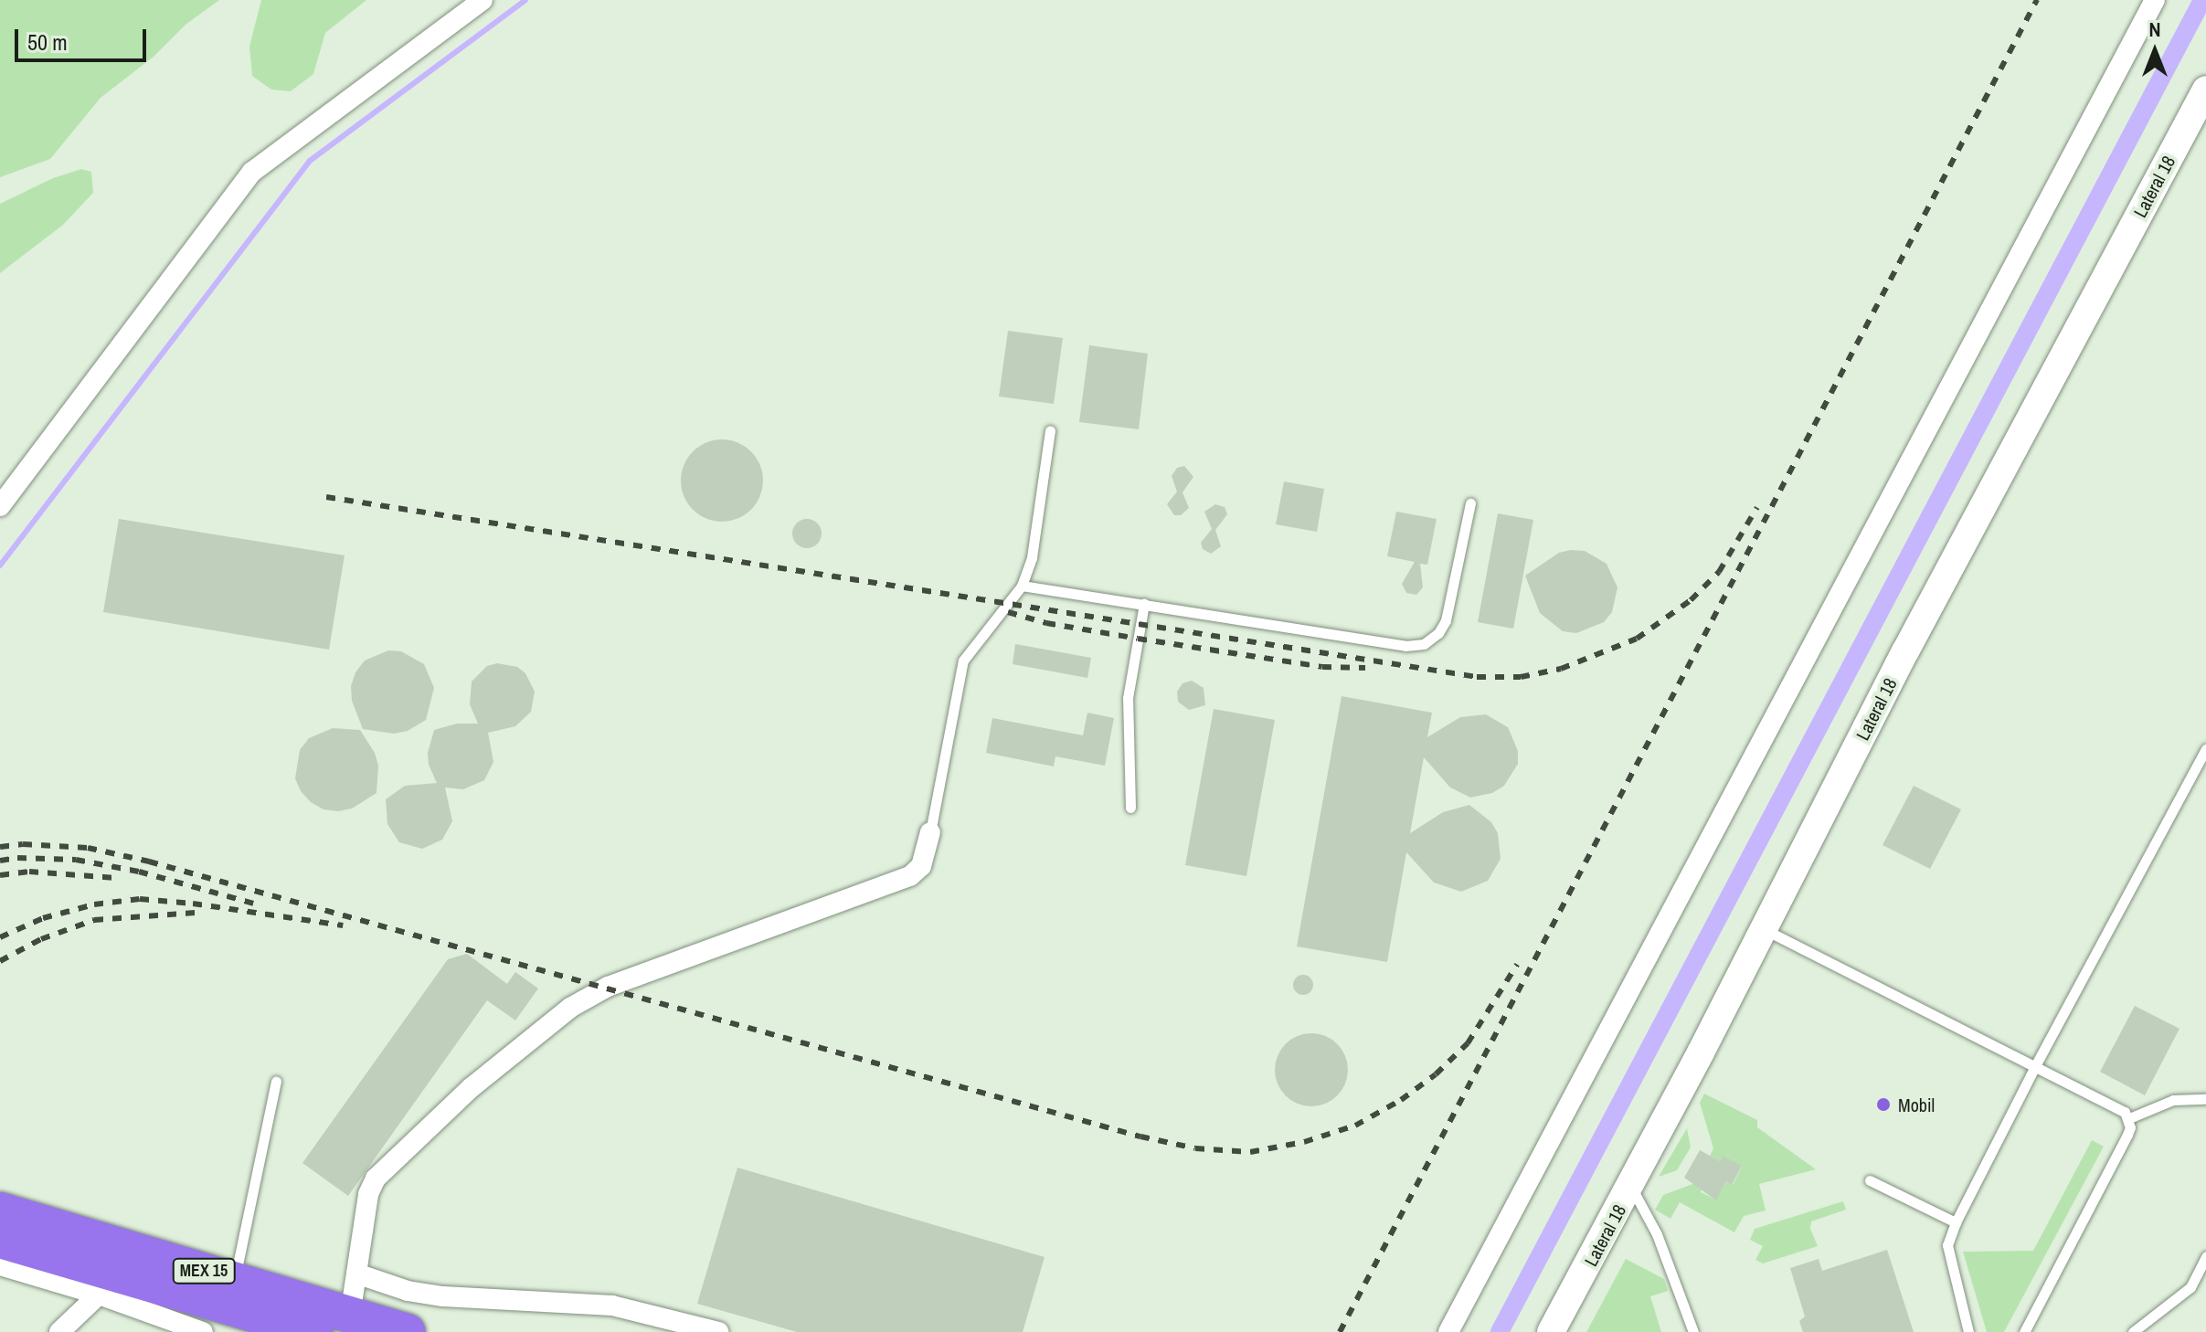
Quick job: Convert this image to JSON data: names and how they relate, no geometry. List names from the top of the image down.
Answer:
{
  "streets": {
    "highway": ["MEX 15"],
    "street": ["Lateral 18"]
  },
  "places": ["Mobil"],
  "scale_bar": "50 m",
  "north": "top"
}
